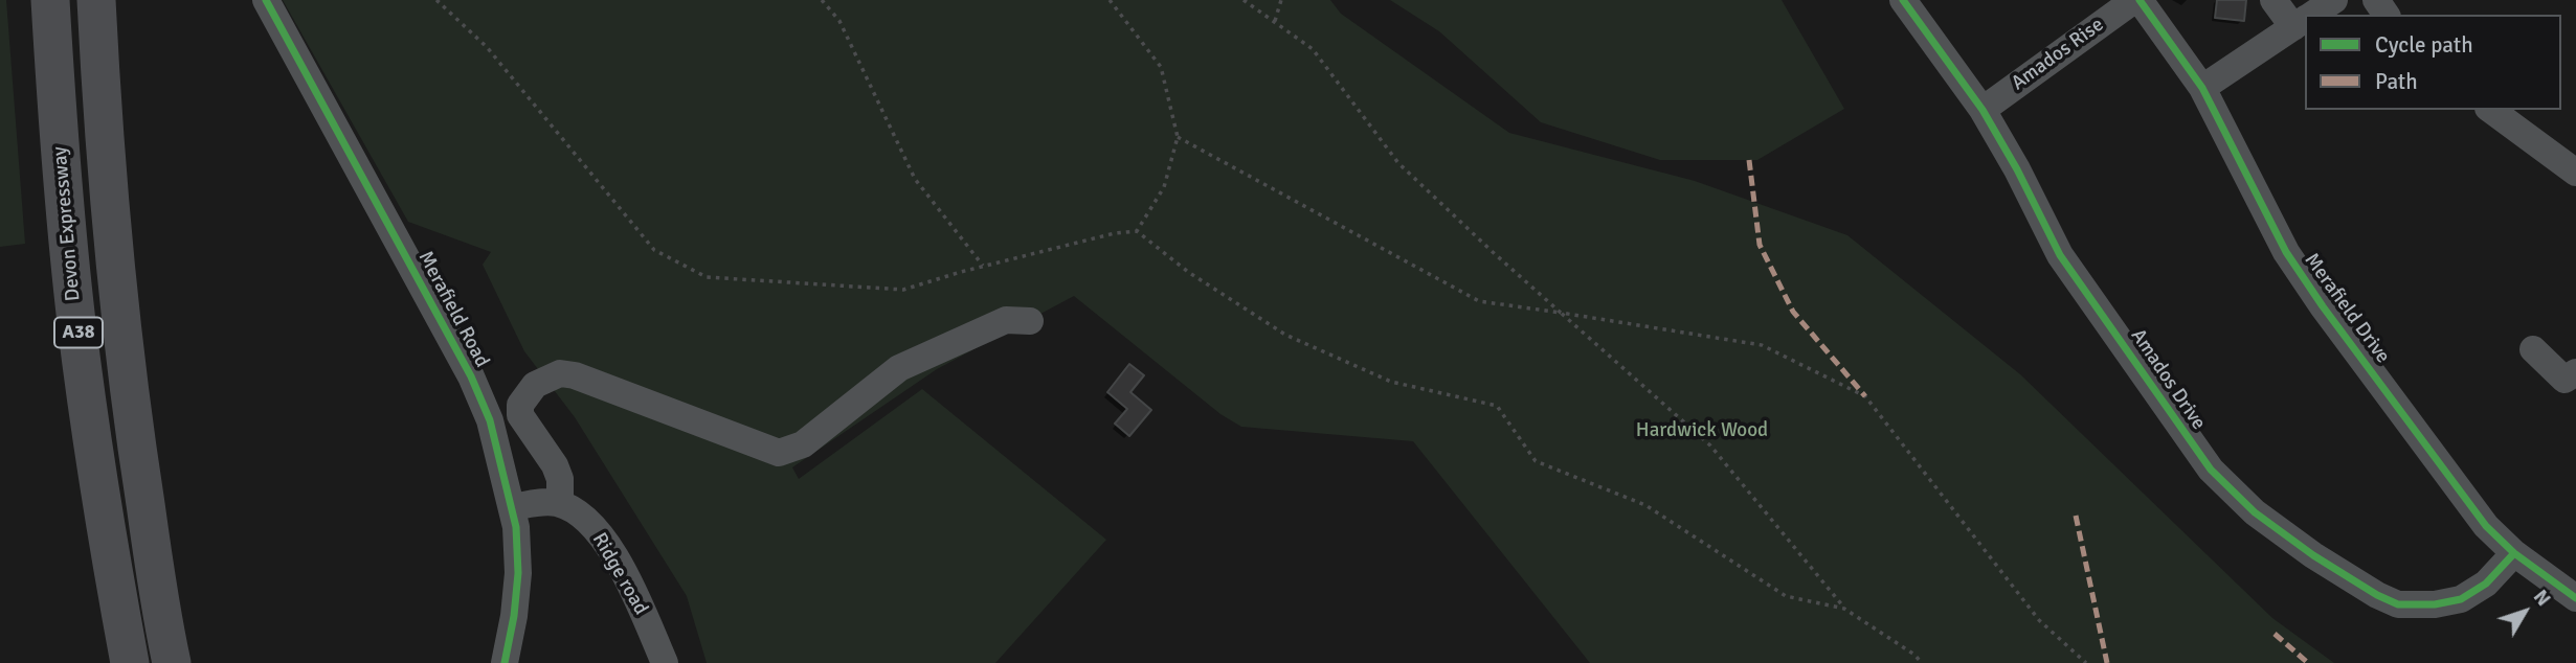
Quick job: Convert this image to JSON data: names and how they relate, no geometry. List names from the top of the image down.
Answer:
{
  "streets": {
    "highway": ["Devon Expressway", "A38"],
    "street": [
      "Amados Rise",
      "Merafield Drive",
      "Merafield Road",
      "Amados Drive",
      "Ridge road"
    ]
  },
  "crossings": [
    ["Amados Rise", "Amados Drive"],
    ["Merafield Drive", "Amados Drive"]
  ],
  "parks": ["Hardwick Wood"],
  "legend": ["Cycle path", "Path"],
  "north": "top right"
}
